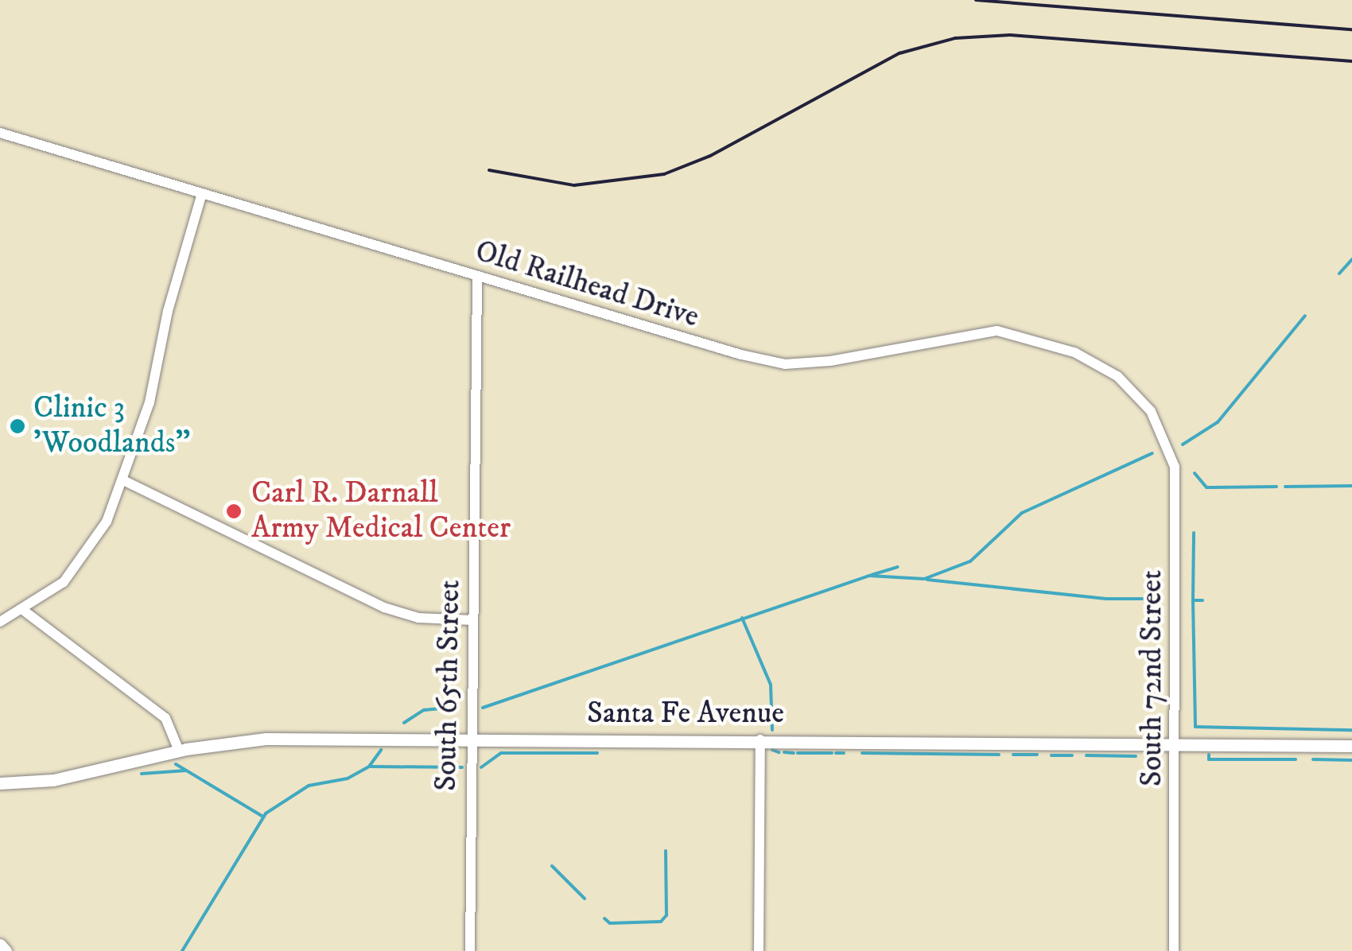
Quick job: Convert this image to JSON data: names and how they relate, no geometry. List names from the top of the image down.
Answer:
{
  "streets": {
    "street": [
      "Old Railhead Drive",
      "South 72nd Street",
      "South 65th Street",
      "Santa Fe Avenue"
    ]
  },
  "crossings": [
    ["Old Railhead Drive", "South 72nd Street"],
    ["Old Railhead Drive", "South 65th Street"],
    ["South 72nd Street", "Santa Fe Avenue"],
    ["South 65th Street", "Santa Fe Avenue"]
  ],
  "places": ["Clinic 3 'Woodlands\"", "Carl R. Darnall Army Medical Center"]
}
